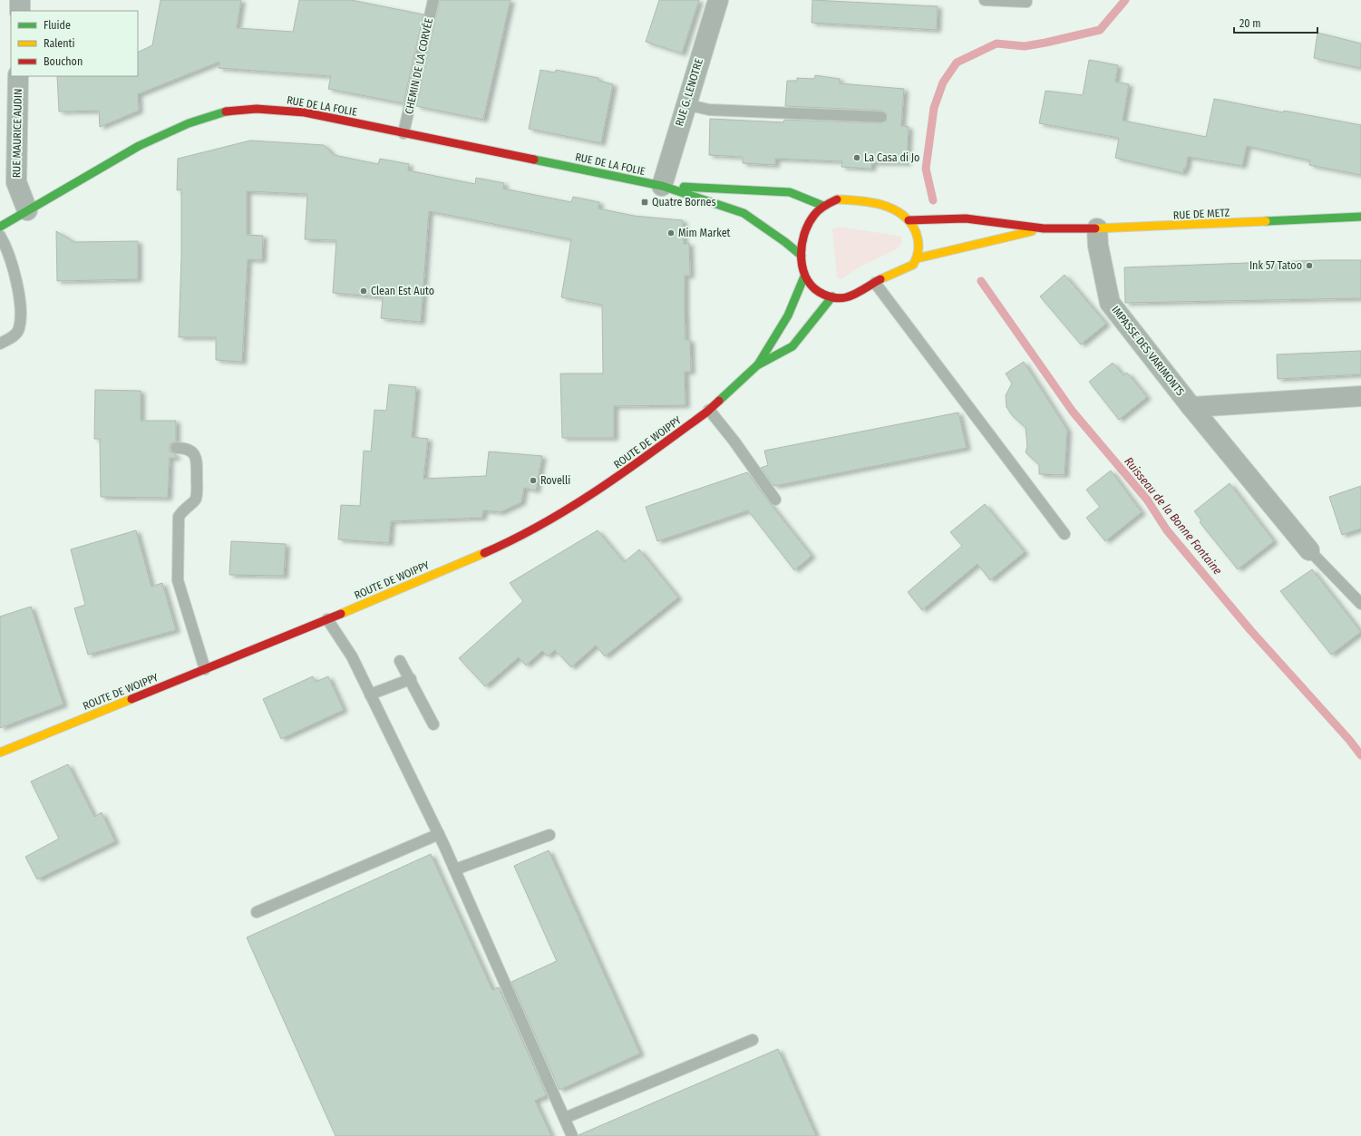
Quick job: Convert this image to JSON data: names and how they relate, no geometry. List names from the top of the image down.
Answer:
{
  "streets": {
    "street": [
      "RUE G. LENOTRE",
      "RUE DE LA FOLIE",
      "RUE MAURICE AUDIN",
      "RUE DE METZ",
      "IMPASSE DES VARIMONTS",
      "ROUTE DE WOIPPY"
    ],
    "lane": ["CHEMIN DE LA CORVÉE"]
  },
  "crossings": [
    ["CHEMIN DE LA CORVÉE", "RUE DE LA FOLIE"],
    ["RUE G. LENOTRE", "RUE DE LA FOLIE"],
    ["RUE DE LA FOLIE", "RUE MAURICE AUDIN"],
    ["RUE DE LA FOLIE", "RUE DE METZ"],
    ["RUE DE LA FOLIE", "ROUTE DE WOIPPY"],
    ["RUE DE METZ", "IMPASSE DES VARIMONTS"],
    ["RUE DE METZ", "ROUTE DE WOIPPY"]
  ],
  "water": ["Ruisseau de la Bonne Fontaine"],
  "places": {
    "other": [
      "La Casa di Jo",
      "Mim Market",
      "Ink 57 Tatoo",
      "Clean Est Auto",
      "Rovelli"
    ],
    "transit": ["Quatre Bornes"]
  },
  "legend": ["Fluide", "Ralenti", "Bouchon"],
  "scale_bar": "20 m"
}
